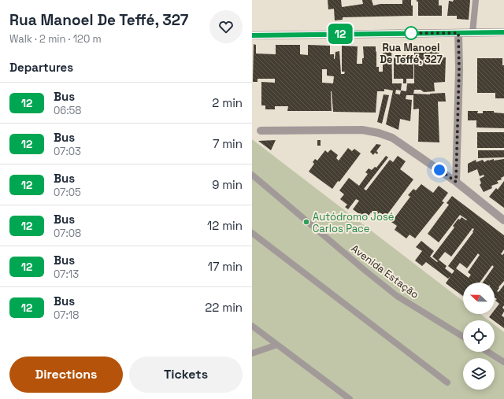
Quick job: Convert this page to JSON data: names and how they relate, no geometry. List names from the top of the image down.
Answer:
{
  "streets": {
    "lane": ["Avenida Estação"]
  },
  "places": ["Rua Manoel De Teffé, 327", "Autódromo José Carlos Pace"],
  "lines": ["bus line 12"],
  "north": "left",
  "page": {
    "heading": [
      ["Rua Manoel De Teffé, 327", "Walk · 2 min · 120 m"],
      "Departures"
    ],
    "on_map": "12",
    "list": [
      {
        "mark": "12",
        "name": "Bus",
        "note": "06:58",
        "value": "2 min"
      },
      {
        "mark": "12",
        "name": "Bus",
        "note": "07:03",
        "value": "7 min"
      },
      {
        "mark": "12",
        "name": "Bus",
        "note": "07:05",
        "value": "9 min"
      },
      {
        "mark": "12",
        "name": "Bus",
        "note": "07:08",
        "value": "12 min"
      },
      {
        "mark": "12",
        "name": "Bus",
        "note": "07:13",
        "value": "17 min"
      },
      {
        "mark": "12",
        "name": "Bus",
        "note": "07:18",
        "value": "22 min"
      }
    ],
    "buttons": ["Directions", "Tickets"]
  }
}
